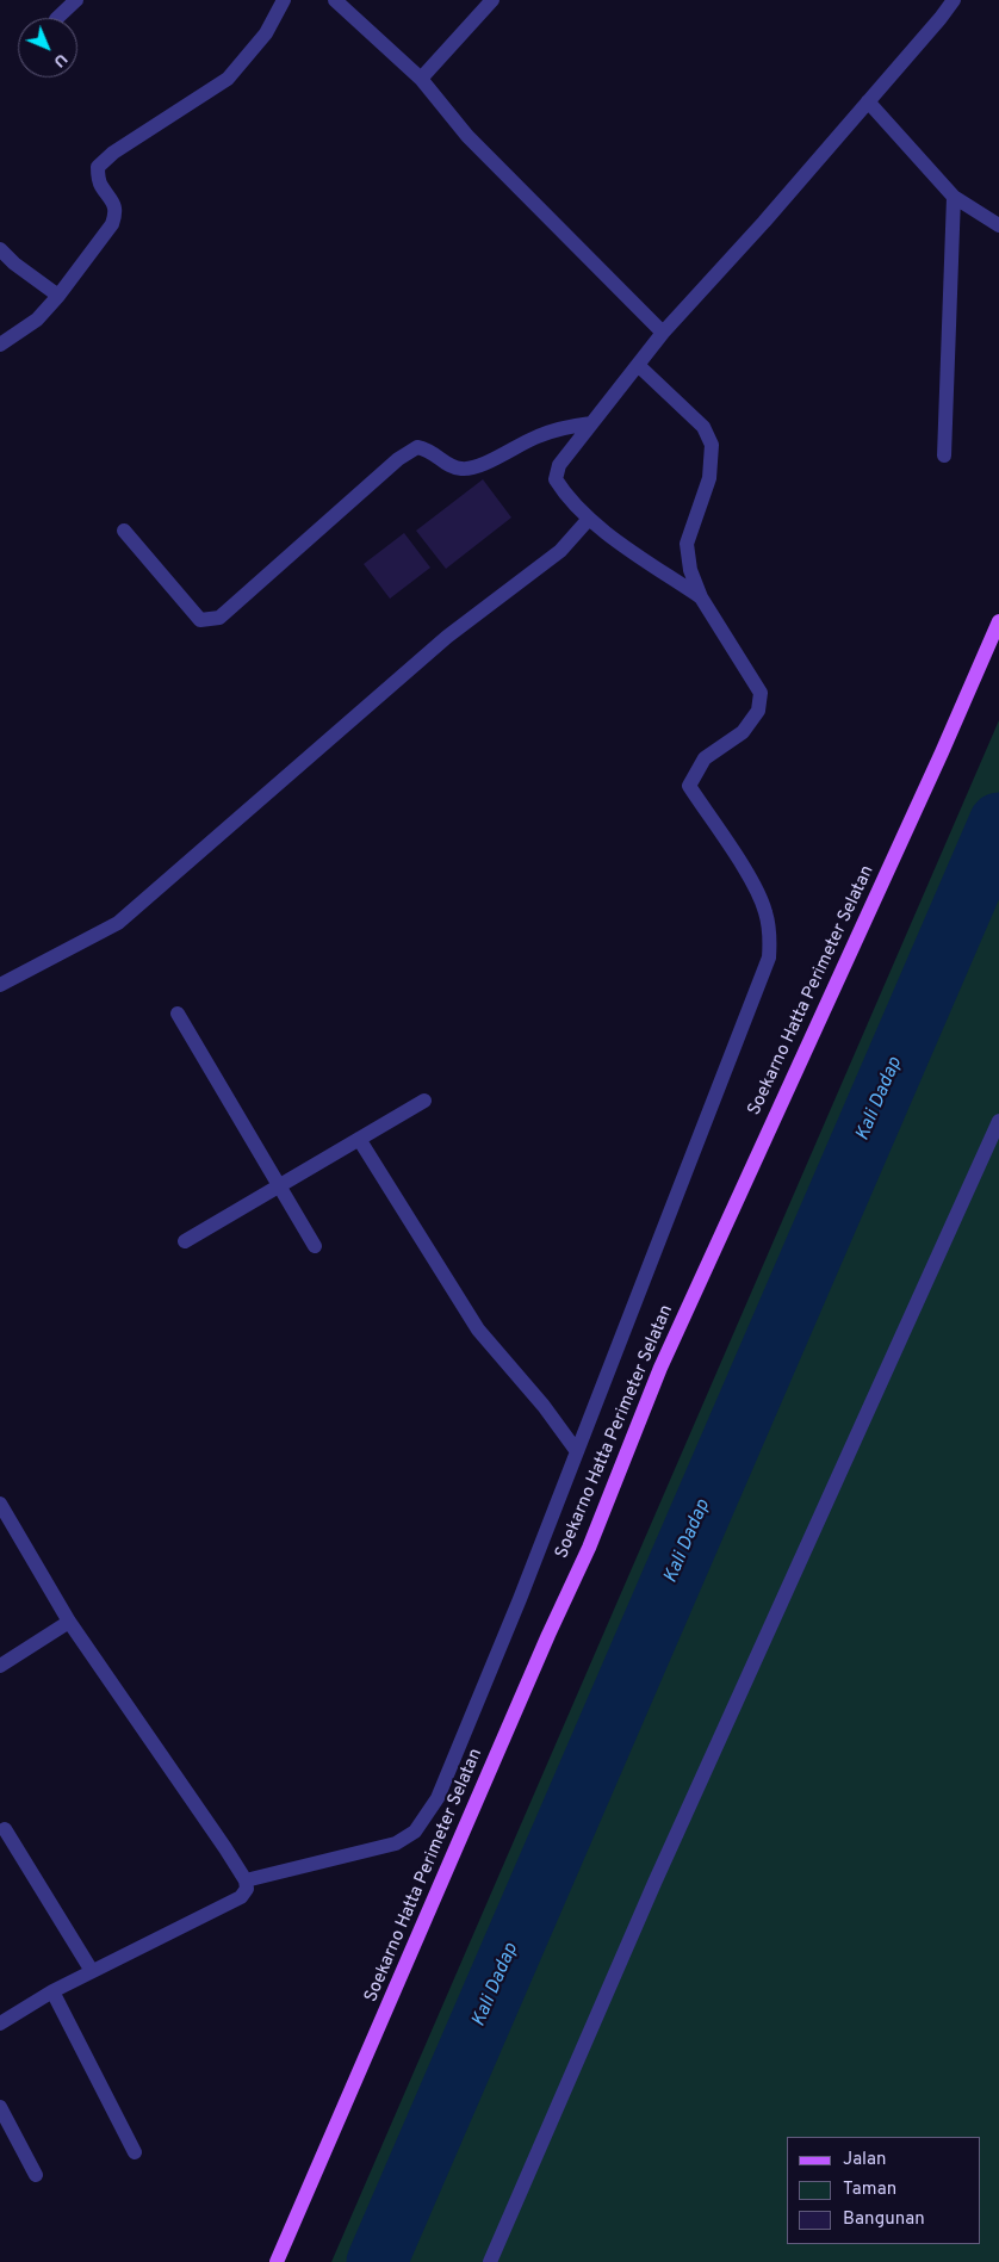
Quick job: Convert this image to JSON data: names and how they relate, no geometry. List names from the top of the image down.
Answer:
{
  "streets": {
    "main road": ["Soekarno Hatta Perimeter Selatan"]
  },
  "water": ["Kali Dadap"],
  "legend": ["Jalan", "Taman", "Bangunan"],
  "north": "bottom right"
}
